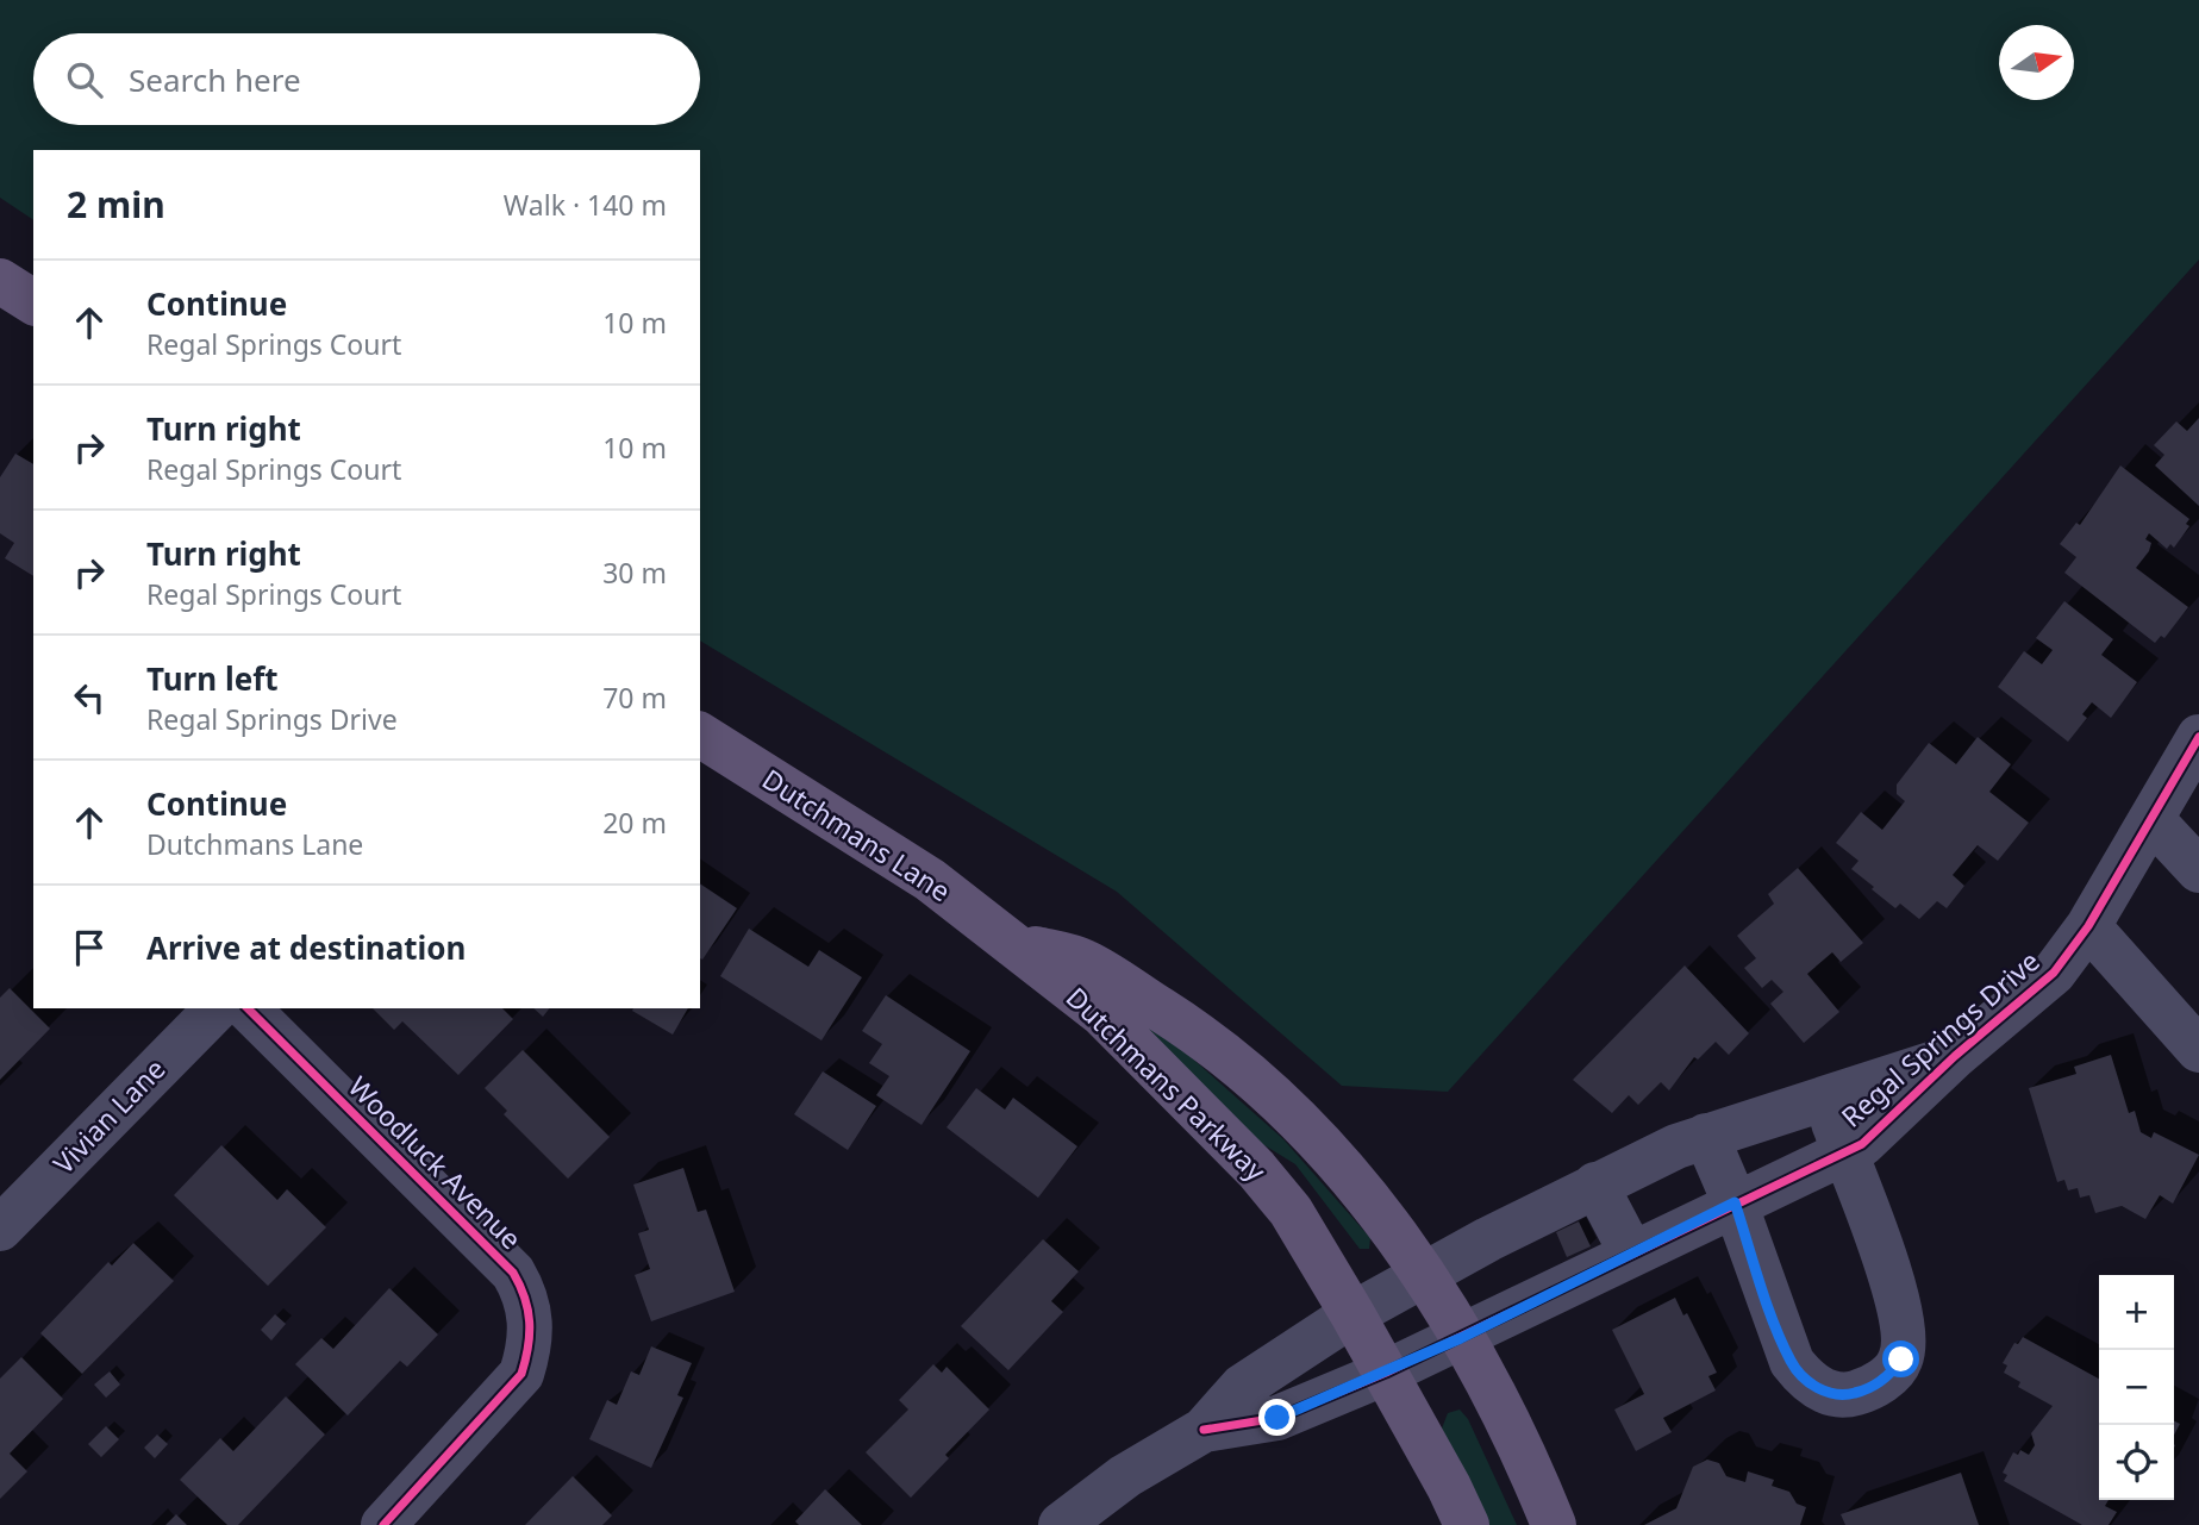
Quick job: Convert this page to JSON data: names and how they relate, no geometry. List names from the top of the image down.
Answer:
{
  "streets": {
    "main road": ["Dutchmans Lane", "Dutchmans Parkway"],
    "street": ["Regal Springs Drive", "Vivian Lane", "Woodluck Avenue"]
  },
  "crossings": [
    ["Dutchmans Lane", "Dutchmans Parkway"],
    ["Regal Springs Drive", "Dutchmans Parkway"]
  ],
  "north": "right",
  "page": {
    "search": "Search here",
    "heading": ["2 min", "Walk · 140 m"],
    "list": [
      ["Continue", "Regal Springs Court", "10 m"],
      ["Turn right", "Regal Springs Court", "10 m"],
      ["Turn right", "Regal Springs Court", "30 m"],
      ["Turn left", "Regal Springs Drive", "70 m"],
      ["Continue", "Dutchmans Lane", "20 m"],
      "Arrive at destination"
    ],
    "map_buttons": ["+", "−"]
  }
}
